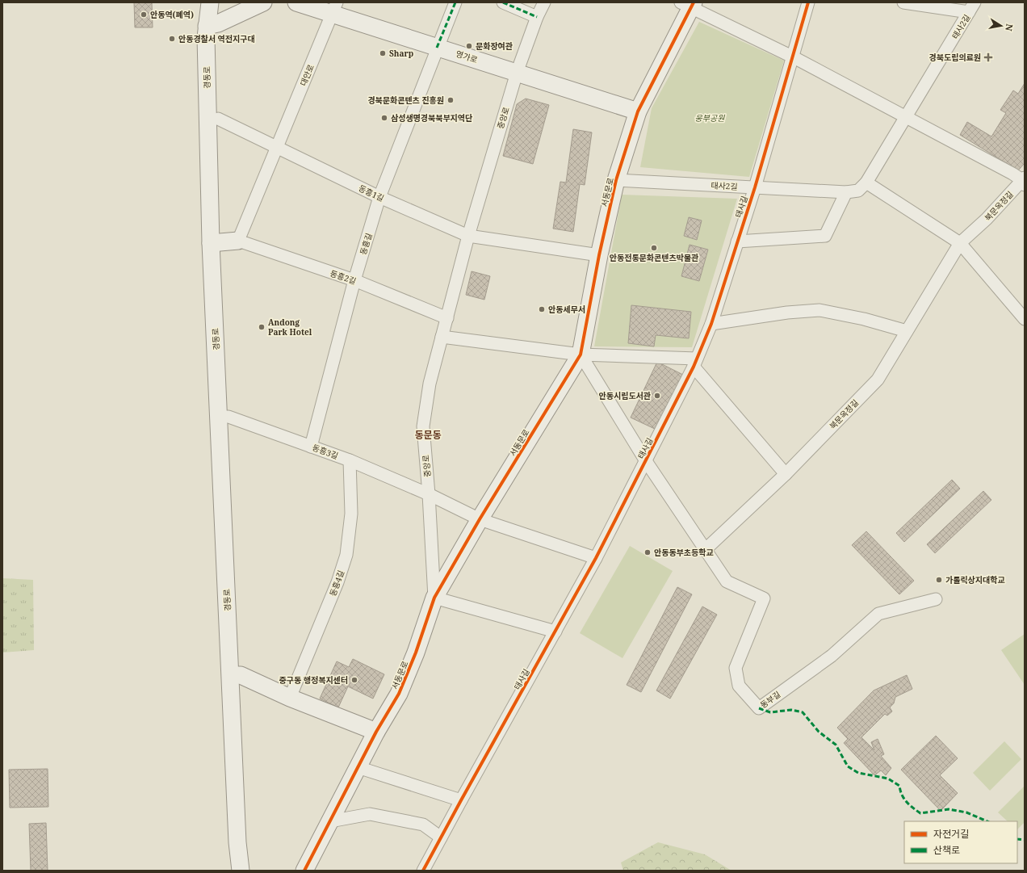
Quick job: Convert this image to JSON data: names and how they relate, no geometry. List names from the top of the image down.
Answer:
{
  "streets": {
    "street": [
      "태사2길",
      "영가로",
      "대안로",
      "경동로",
      "중앙로",
      "서동문로",
      "동흥1길",
      "북문옥정길",
      "태사길",
      "동흥길",
      "동흥2길",
      "동흥3길",
      "동흥4길",
      "동부길"
    ]
  },
  "crossings": [
    ["태사2길", "서동문로"],
    ["태사2길", "태사길"],
    ["영가로", "대안로"],
    ["영가로", "중앙로"],
    ["영가로", "서동문로"],
    ["영가로", "동흥길"],
    ["대안로", "경동로"],
    ["대안로", "동흥1길"],
    ["대안로", "동흥2길"],
    ["경동로", "동흥2길"],
    ["경동로", "동흥3길"],
    ["중앙로", "서동문로"],
    ["중앙로", "동흥1길"],
    ["중앙로", "동흥2길"],
    ["중앙로", "동흥3길"],
    ["서동문로", "태사길"],
    ["서동문로", "동흥3길"],
    ["동흥1길", "동흥길"],
    ["북문옥정길", "동부길"],
    ["동흥길", "동흥2길"],
    ["동흥길", "동흥3길"],
    ["동흥3길", "동흥4길"]
  ],
  "districts": ["동문동"],
  "parks": ["웅부공원"],
  "places": {
    "other": [
      "안동역(폐역)",
      "안동경찰서 역전지구대",
      "문화장여관",
      "Sharp",
      "경북문화콘텐츠 진흥원",
      "삼성생명경북북부지역단",
      "안동전통문화콘텐츠박물관",
      "안동세무서",
      "Andong Park Hotel",
      "안동시립도서관",
      "안동동부초등학교",
      "가톨릭상지대학교",
      "중구동 행정복지센터"
    ],
    "health": ["경북도립의료원"]
  },
  "legend": ["자전거길", "산책로"],
  "north": "right"
}
